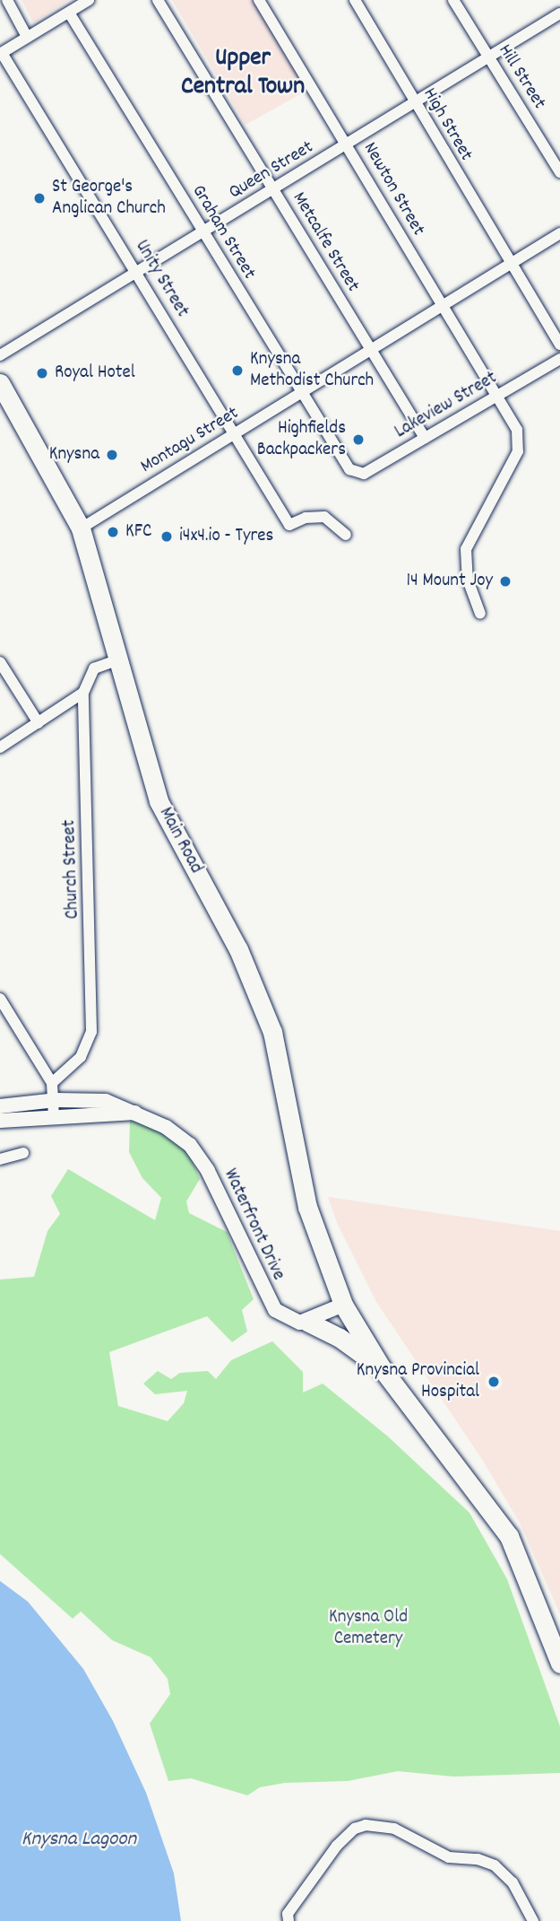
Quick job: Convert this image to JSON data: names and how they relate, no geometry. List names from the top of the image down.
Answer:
{
  "streets": {
    "highway": ["Main Road"],
    "street": [
      "Hill Street",
      "High Street",
      "Queen Street",
      "Newton Street",
      "Graham Street",
      "Metcalfe Street",
      "Unity Street",
      "Lakeview Street",
      "Montagu Street",
      "Church Street",
      "Waterfront Drive"
    ]
  },
  "crossings": [
    ["Hill Street", "Queen Street"],
    ["High Street", "Queen Street"],
    ["High Street", "Montagu Street"],
    ["Queen Street", "Newton Street"],
    ["Queen Street", "Graham Street"],
    ["Queen Street", "Metcalfe Street"],
    ["Queen Street", "Unity Street"],
    ["Newton Street", "Lakeview Street"],
    ["Newton Street", "Montagu Street"],
    ["Graham Street", "Lakeview Street"],
    ["Graham Street", "Montagu Street"],
    ["Metcalfe Street", "Lakeview Street"],
    ["Metcalfe Street", "Montagu Street"],
    ["Unity Street", "Montagu Street"],
    ["Montagu Street", "Main Road"]
  ],
  "districts": ["Upper Central Town"],
  "water": ["Knysna Lagoon"],
  "parks": ["Knysna Old Cemetery"],
  "places": [
    "St George's Anglican Church",
    "Knysna Methodist Church",
    "Royal Hotel",
    "Highfields Backpackers",
    "Knysna",
    "KFC",
    "i4x4.io - Tyres",
    "14 Mount Joy",
    "Knysna Provincial Hospital"
  ]
}
